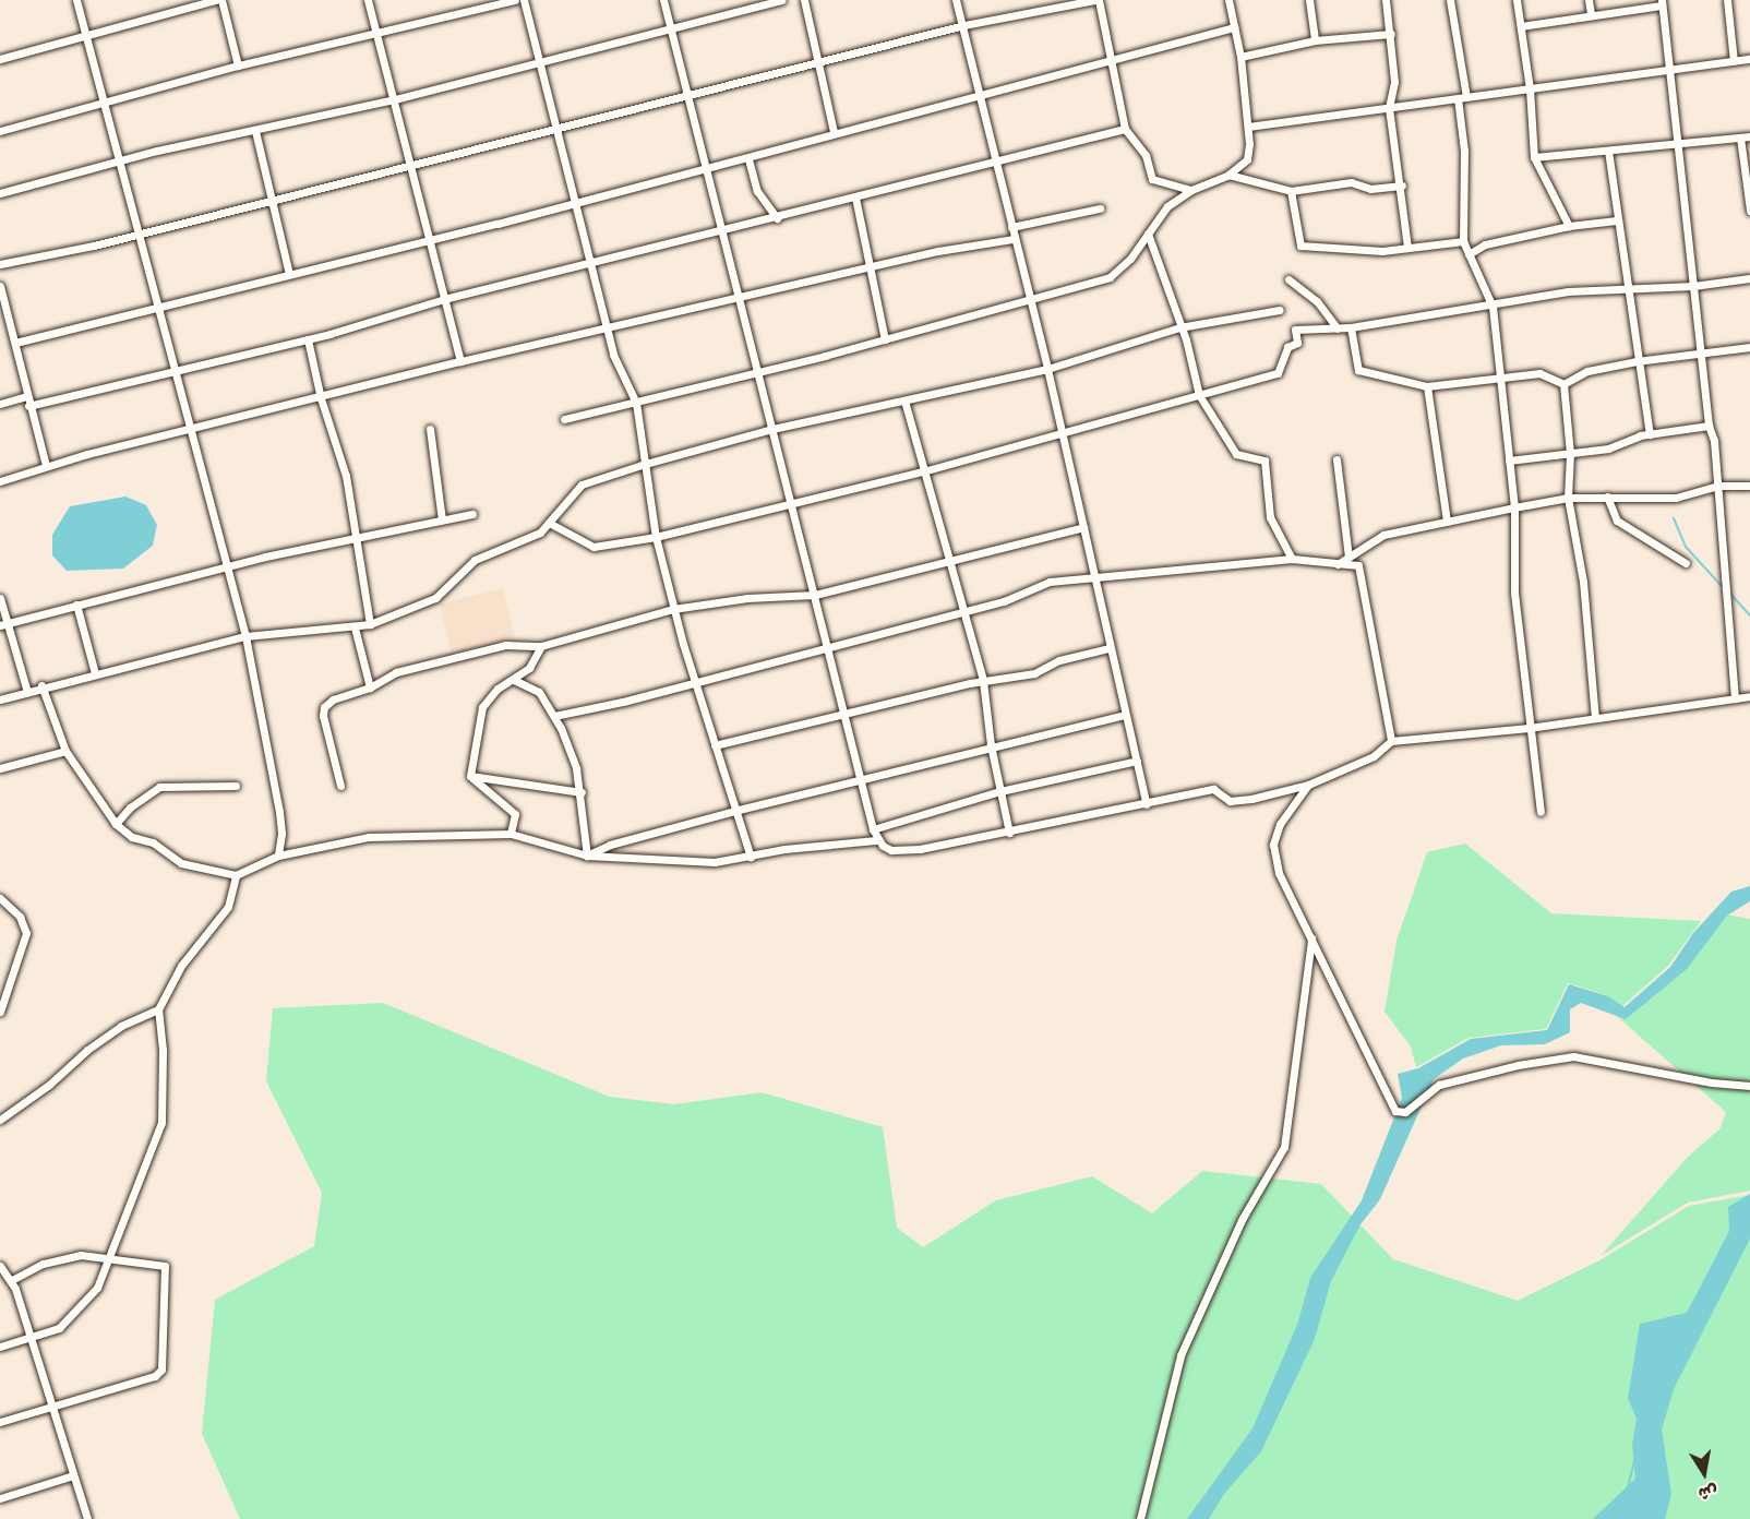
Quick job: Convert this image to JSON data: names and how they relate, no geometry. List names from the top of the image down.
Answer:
{
  "north": "bottom"
}
